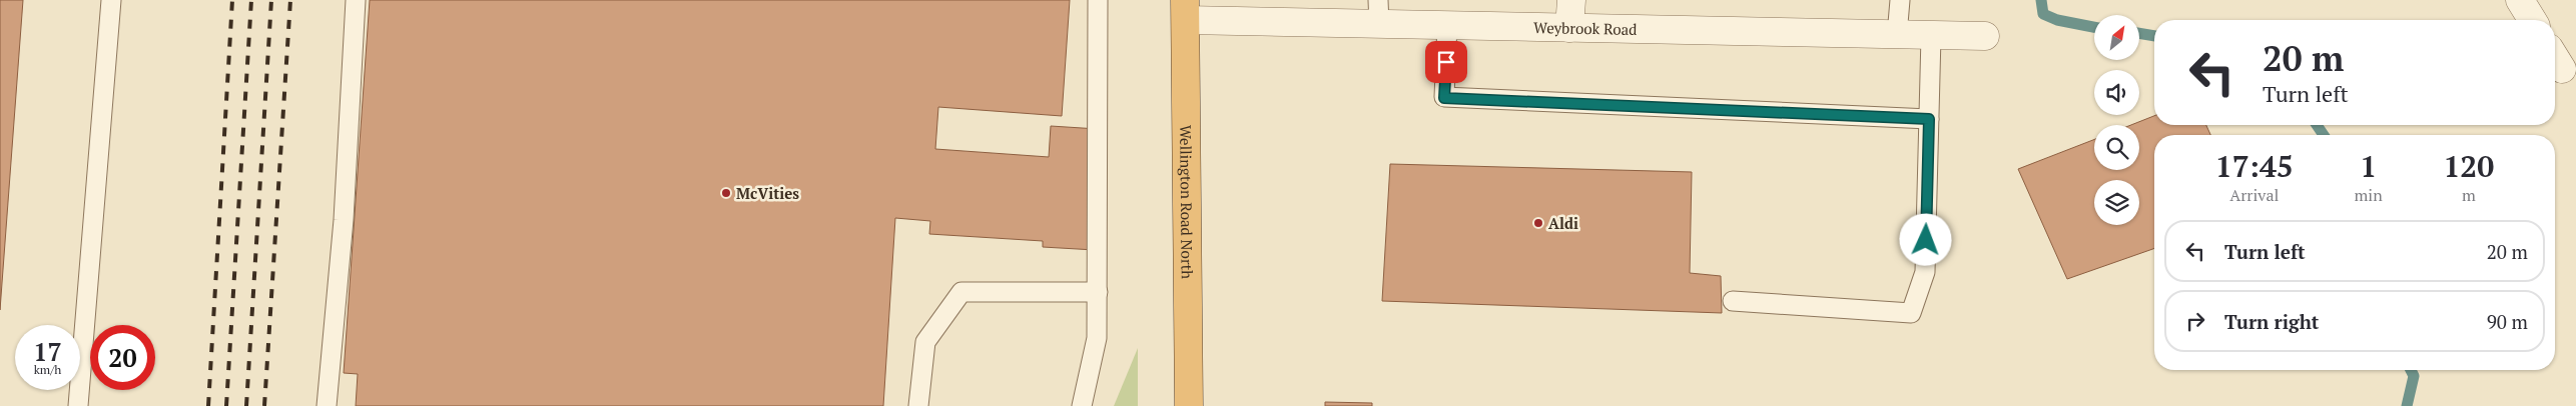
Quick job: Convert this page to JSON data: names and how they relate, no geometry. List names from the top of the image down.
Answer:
{
  "streets": {
    "highway": ["Wellington Road North"],
    "street": ["Weybrook Road"]
  },
  "crossings": [
    ["Weybrook Road", "Wellington Road North"]
  ],
  "places": ["McVities", "Aldi"],
  "north": "top right",
  "page": {
    "turn": ["20 m", "Turn left"],
    "eta": [
      "17:45",
      "Arrival",
      "1",
      "min",
      "120",
      "m"
    ],
    "list": [
      {
        "name": "Turn left",
        "value": "20 m"
      },
      {
        "name": "Turn right",
        "value": "90 m"
      }
    ],
    "speed": "17 km/h",
    "limit": "20"
  }
}
